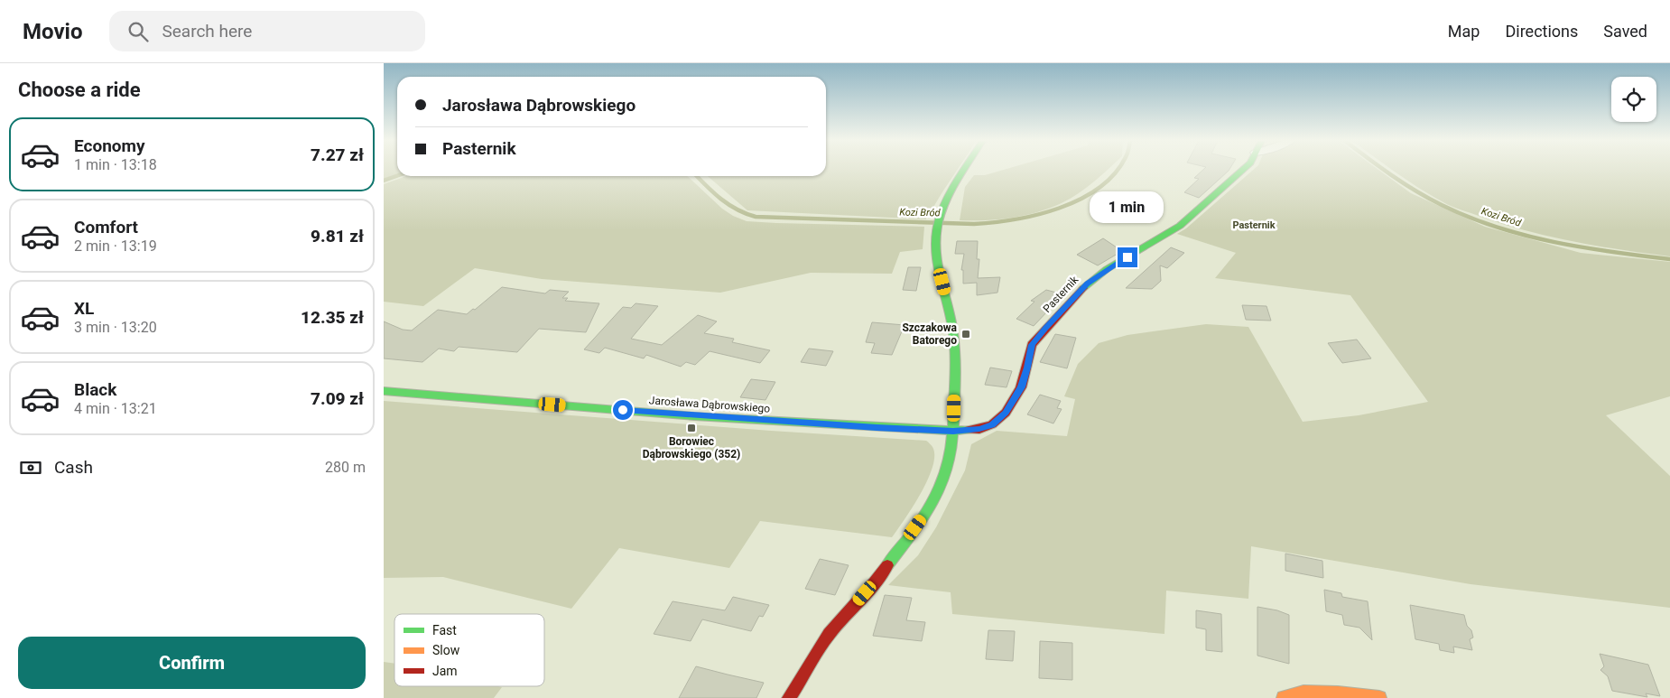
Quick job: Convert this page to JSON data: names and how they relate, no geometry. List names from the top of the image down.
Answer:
{
  "streets": {
    "street": ["Pasternik", "Jarosława Dąbrowskiego"]
  },
  "crossings": [
    ["Pasternik", "Jarosława Dąbrowskiego"]
  ],
  "districts": ["Pasternik"],
  "water": ["Kozi Bród"],
  "places": {
    "transit": ["Szczakowa Batorego", "Borowiec Dąbrowskiego (352)"]
  },
  "legend": ["Fast", "Slow", "Jam"],
  "page": {
    "header": "Movio",
    "search": "Search here",
    "nav": ["Map", "Directions", "Saved"],
    "heading": "Choose a ride",
    "banner": ["Jarosława Dąbrowskiego", "Pasternik"],
    "list": [
      {
        "name": "Economy",
        "note": "1 min · 13:18",
        "value": "7.27 zł"
      },
      {
        "name": "Comfort",
        "note": "2 min · 13:19",
        "value": "9.81 zł"
      },
      {
        "name": "XL",
        "note": "3 min · 13:20",
        "value": "12.35 zł"
      },
      {
        "name": "Black",
        "note": "4 min · 13:21",
        "value": "7.09 zł"
      }
    ],
    "bubble": "1 min",
    "pay": ["Cash", "280 m"],
    "buttons": "Confirm"
  }
}
